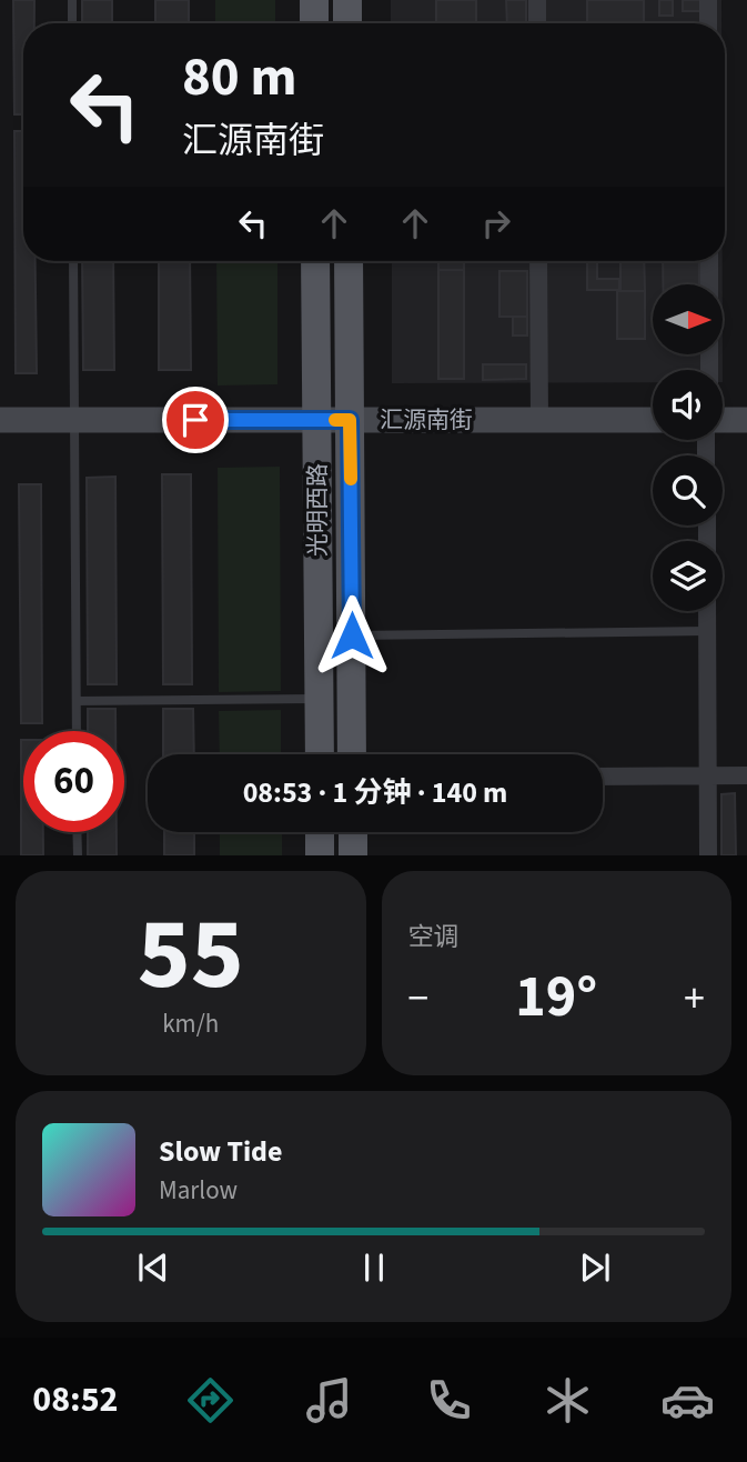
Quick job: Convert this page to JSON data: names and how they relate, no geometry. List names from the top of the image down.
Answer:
{
  "streets": {
    "main road": ["光明西路"],
    "street": ["汇源南街"]
  },
  "crossings": [
    ["汇源南街", "光明西路"]
  ],
  "north": "right",
  "page": {
    "turn": ["80 m", "汇源南街"],
    "limit": "60",
    "trip": "08:53 · 1 分钟 · 140 m",
    "tile": [
      ["55", "km/h"],
      "空调"
    ],
    "heat": ["−", "19°", "+"],
    "song": ["Slow Tide", "Marlow"],
    "tabs": "08:52"
  }
}
